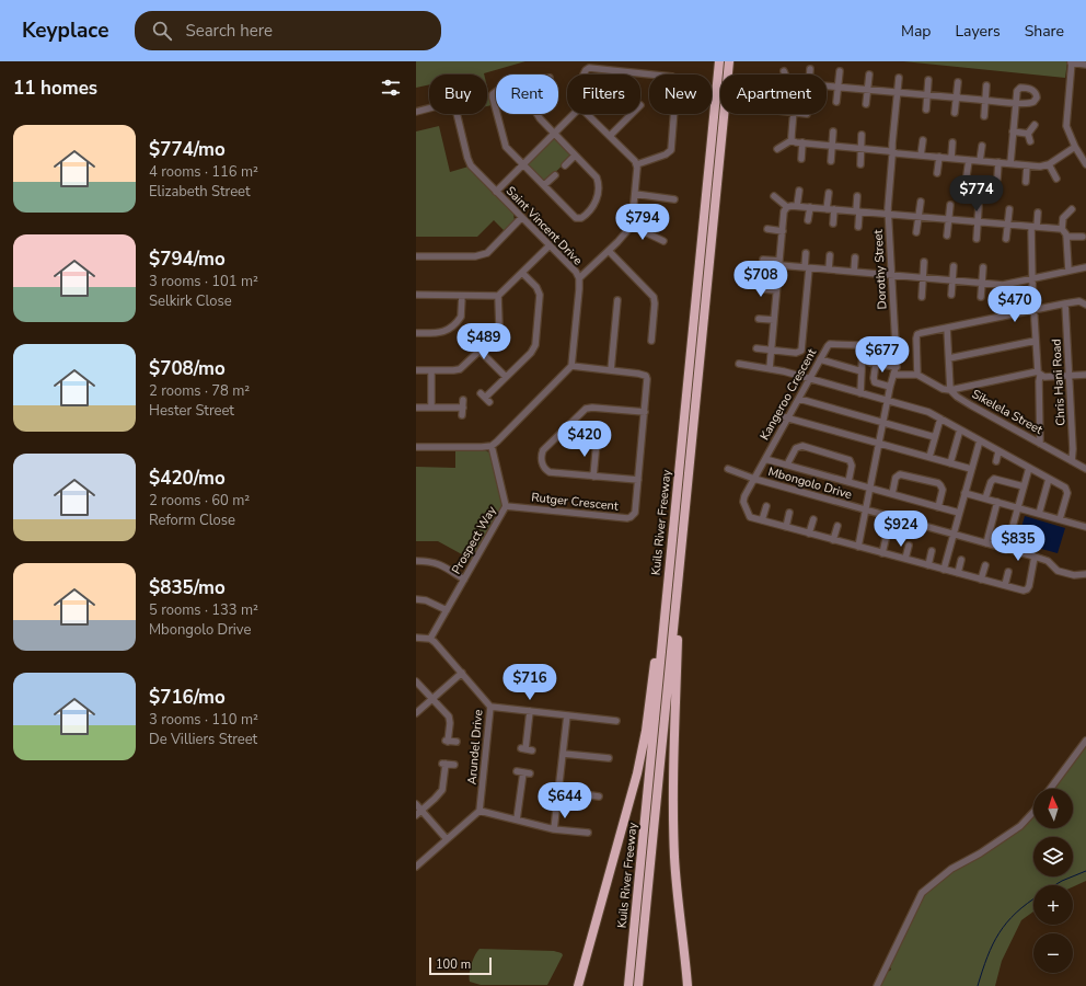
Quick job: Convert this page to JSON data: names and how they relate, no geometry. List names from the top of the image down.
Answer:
{
  "streets": {
    "highway": ["Kuils River Freeway"],
    "street": [
      "Saint Vincent Drive",
      "Dorothy Street",
      "Chris Hani Road",
      "Kangeroo Crescent",
      "Sikelela Street",
      "Mbongolo Drive",
      "Rutger Crescent",
      "Prospect Way",
      "Arundel Drive"
    ]
  },
  "crossings": [
    ["Saint Vincent Drive", "Rutger Crescent"],
    ["Dorothy Street", "Sikelela Street"],
    ["Dorothy Street", "Mbongolo Drive"],
    ["Chris Hani Road", "Sikelela Street"],
    ["Kangeroo Crescent", "Mbongolo Drive"],
    ["Rutger Crescent", "Prospect Way"],
    ["Prospect Way", "Arundel Drive"]
  ],
  "scale_bar": "100 m",
  "north": "top",
  "page": {
    "header": "Keyplace",
    "search": "Search here",
    "nav": ["Map", "Layers", "Share"],
    "heading": "11 homes",
    "chip": [
      "Buy",
      "Rent",
      "Filters",
      "New",
      "Apartment"
    ],
    "list": [
      {
        "name": "$774/mo",
        "note": "4 rooms · 116 m² · Elizabeth Street"
      },
      {
        "name": "$794/mo",
        "note": "3 rooms · 101 m² · Selkirk Close"
      },
      {
        "name": "$708/mo",
        "note": "2 rooms · 78 m² · Hester Street"
      },
      {
        "name": "$420/mo",
        "note": "2 rooms · 60 m² · Reform Close"
      },
      {
        "name": "$835/mo",
        "note": "5 rooms · 133 m² · Mbongolo Drive"
      },
      {
        "name": "$716/mo",
        "note": "3 rooms · 110 m² · De Villiers Street"
      }
    ],
    "price": [
      "$774",
      "$794",
      "$708",
      "$470",
      "$489",
      "$677",
      "$420",
      "$924",
      "$835",
      "$716",
      "$644"
    ],
    "map_buttons": ["+", "−"],
    "scale": "100 m"
  }
}
